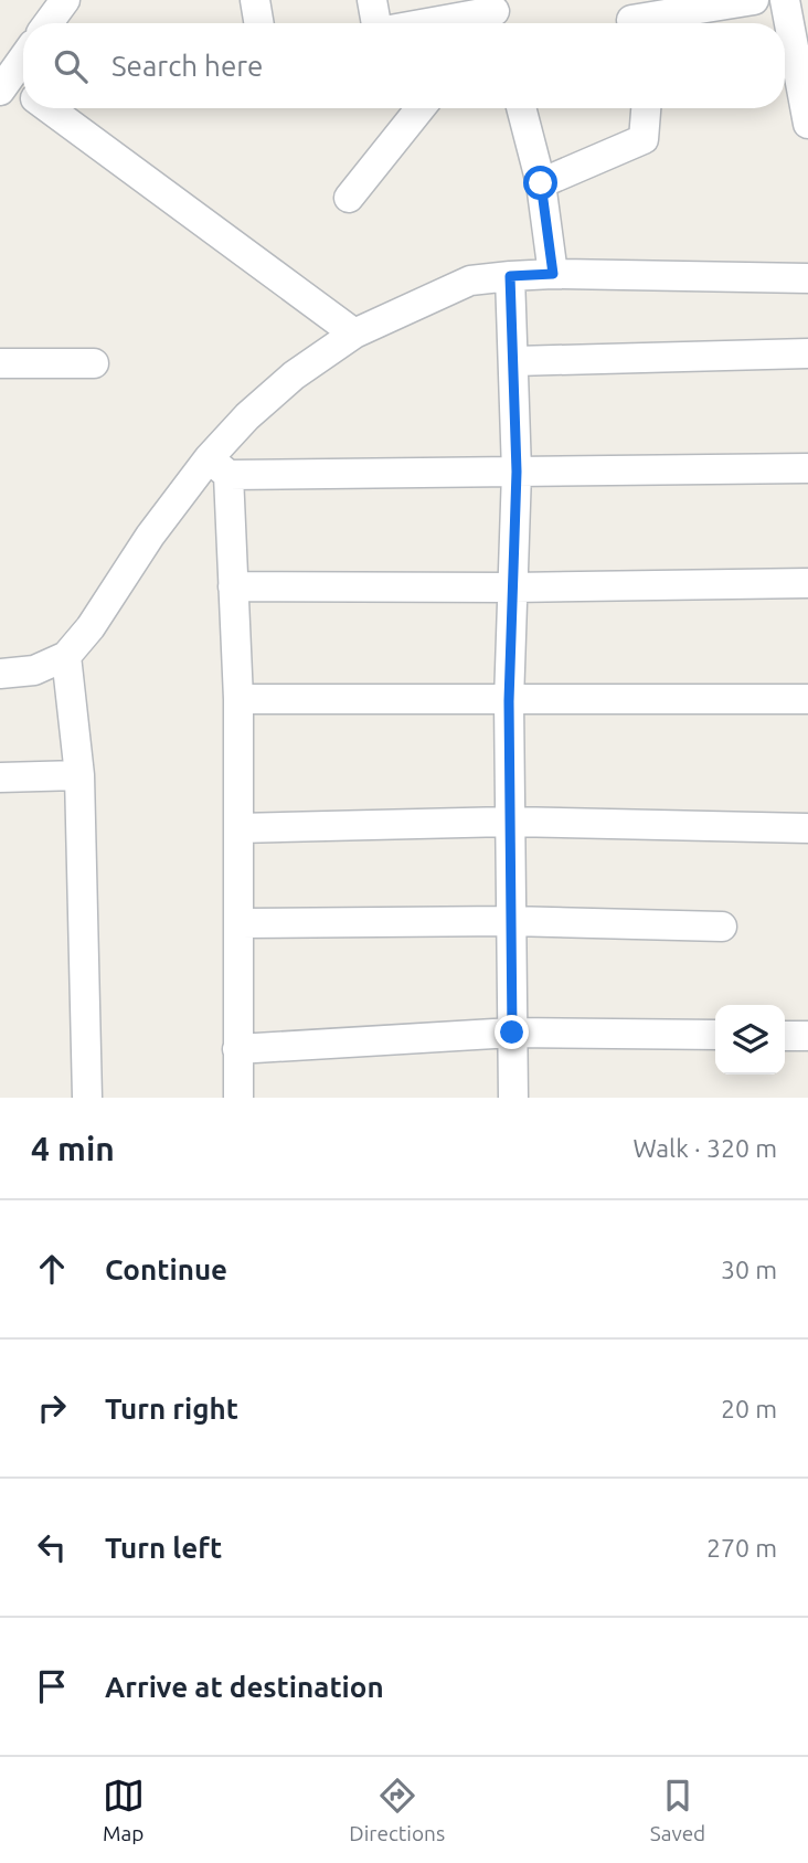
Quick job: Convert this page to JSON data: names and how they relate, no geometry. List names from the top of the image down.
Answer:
{
  "page": {
    "search": "Search here",
    "heading": ["4 min", "Walk · 320 m"],
    "list": [
      ["Continue", "30 m"],
      ["Turn right", "20 m"],
      ["Turn left", "270 m"],
      "Arrive at destination"
    ],
    "nav": ["Map", "Directions", "Saved"]
  }
}
